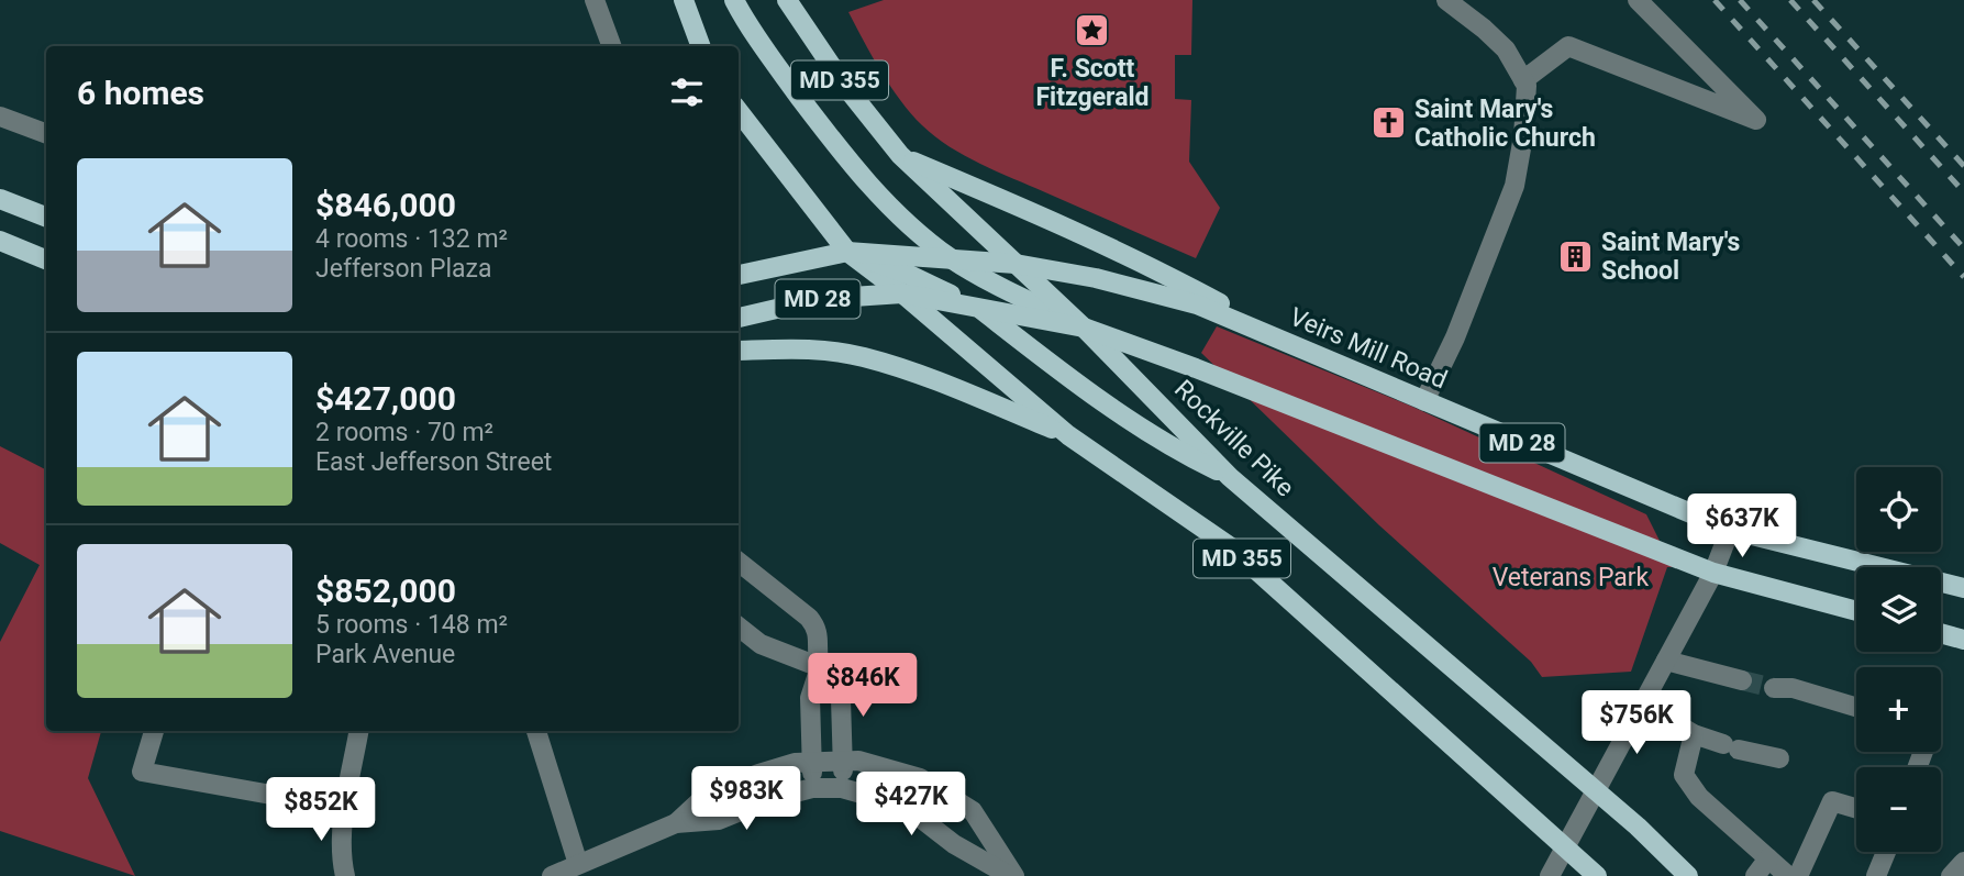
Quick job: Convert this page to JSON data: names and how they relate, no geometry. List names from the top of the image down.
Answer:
{
  "streets": {
    "main road": [
      "MD 355",
      "MD 28",
      "Veirs Mill Road",
      "Rockville Pike"
    ]
  },
  "crossings": [
    ["MD 355", "MD 28"],
    ["MD 355", "Veirs Mill Road"],
    ["MD 28", "Rockville Pike"],
    ["Veirs Mill Road", "Rockville Pike"]
  ],
  "parks": ["Veterans Park"],
  "places": {
    "place": ["F. Scott Fitzgerald"],
    "church": ["Saint Mary's Catholic Church"],
    "building": ["Saint Mary's School"]
  },
  "page": {
    "heading": "6 homes",
    "list": [
      {
        "name": "$846,000",
        "note": "4 rooms · 132 m² · Jefferson Plaza"
      },
      {
        "name": "$427,000",
        "note": "2 rooms · 70 m² · East Jefferson Street"
      },
      {
        "name": "$852,000",
        "note": "5 rooms · 148 m² · Park Avenue"
      }
    ],
    "map_buttons": ["+", "−"],
    "price": [
      "$637K",
      "$846K",
      "$756K",
      "$983K",
      "$427K",
      "$852K"
    ]
  }
}
